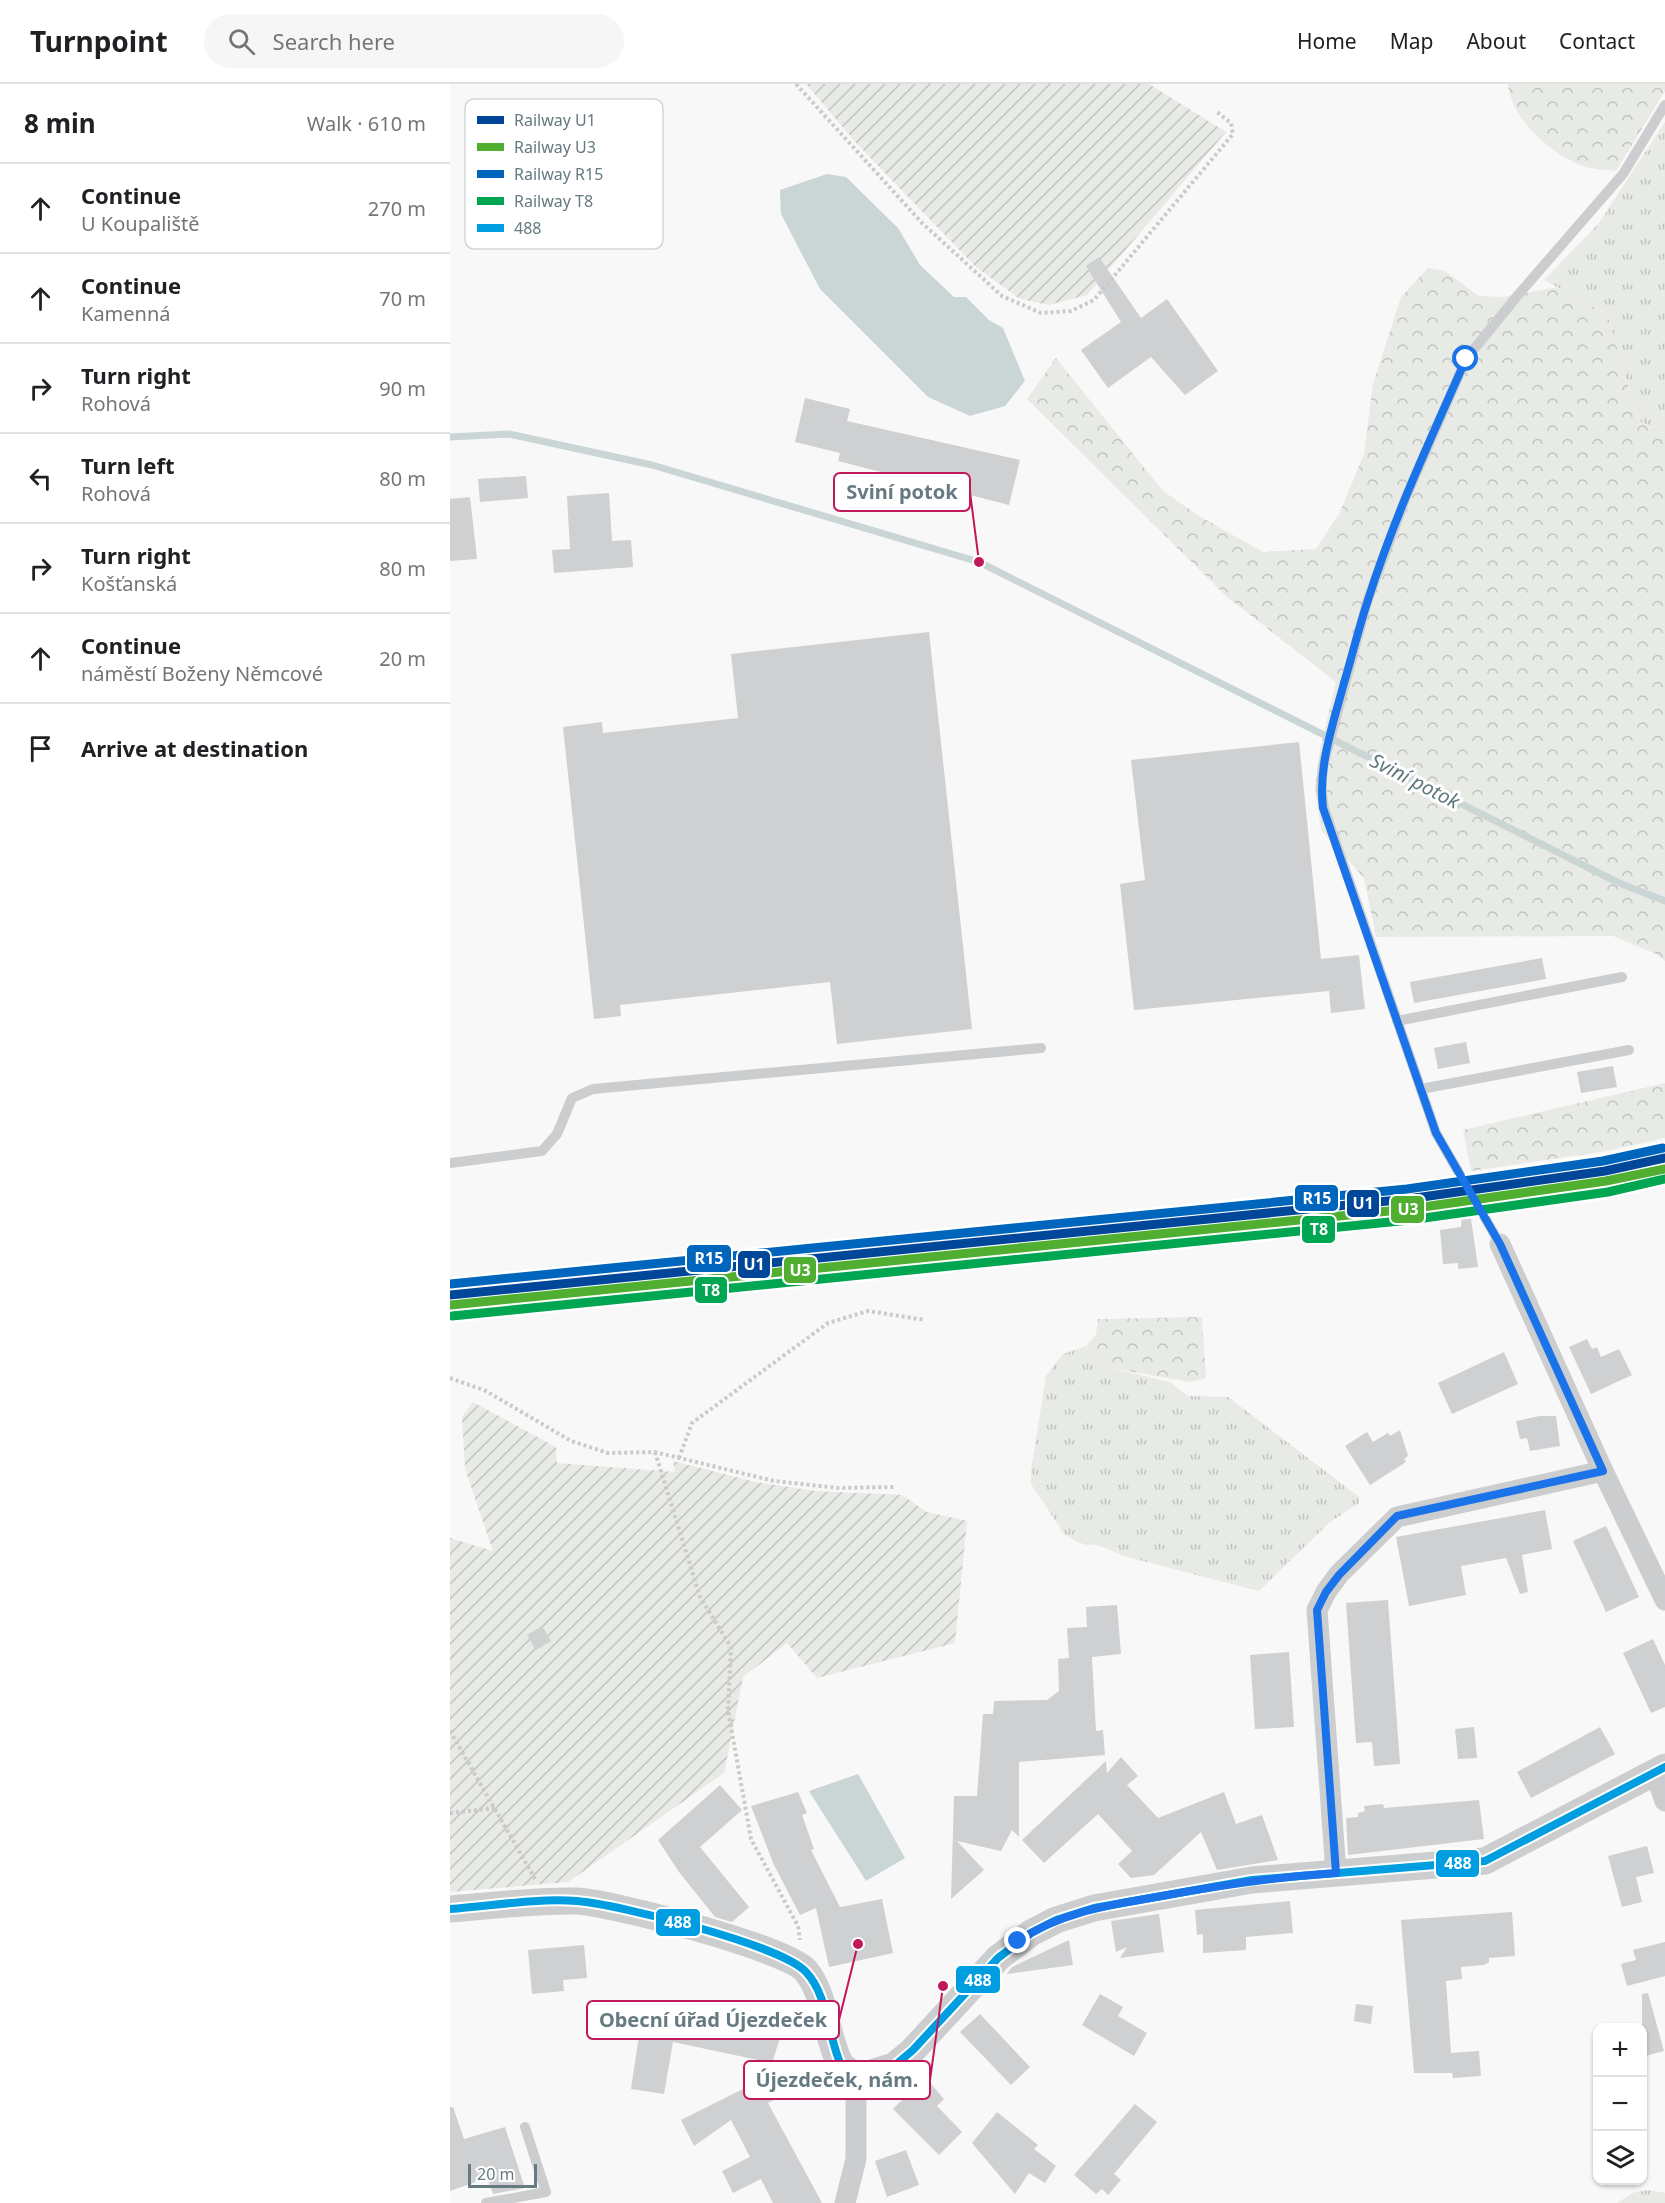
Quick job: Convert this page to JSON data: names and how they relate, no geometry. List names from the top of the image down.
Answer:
{
  "water": ["Sviní potok"],
  "places": ["Sviní potok", "Obecní úřad Újezdeček", "Újezdeček, nám."],
  "lines": [
    "rail line R15",
    "rail line U1",
    "rail line U3",
    "rail line T8",
    "transit line 488"
  ],
  "legend": [
    "Railway U1",
    "Railway U3",
    "Railway R15",
    "Railway T8",
    "488"
  ],
  "scale_bar": "20 m",
  "page": {
    "header": "Turnpoint",
    "search": "Search here",
    "nav": [
      "Home",
      "Map",
      "About",
      "Contact"
    ],
    "heading": ["8 min", "Walk · 610 m"],
    "list": [
      ["Continue", "U Koupaliště", "270 m"],
      ["Continue", "Kamenná", "70 m"],
      ["Turn right", "Rohová", "90 m"],
      ["Turn left", "Rohová", "80 m"],
      ["Turn right", "Košťanská", "80 m"],
      ["Continue", "náměstí Boženy Němcové", "20 m"],
      "Arrive at destination"
    ],
    "map_buttons": ["+", "−"],
    "scale": "20 m"
  }
}
